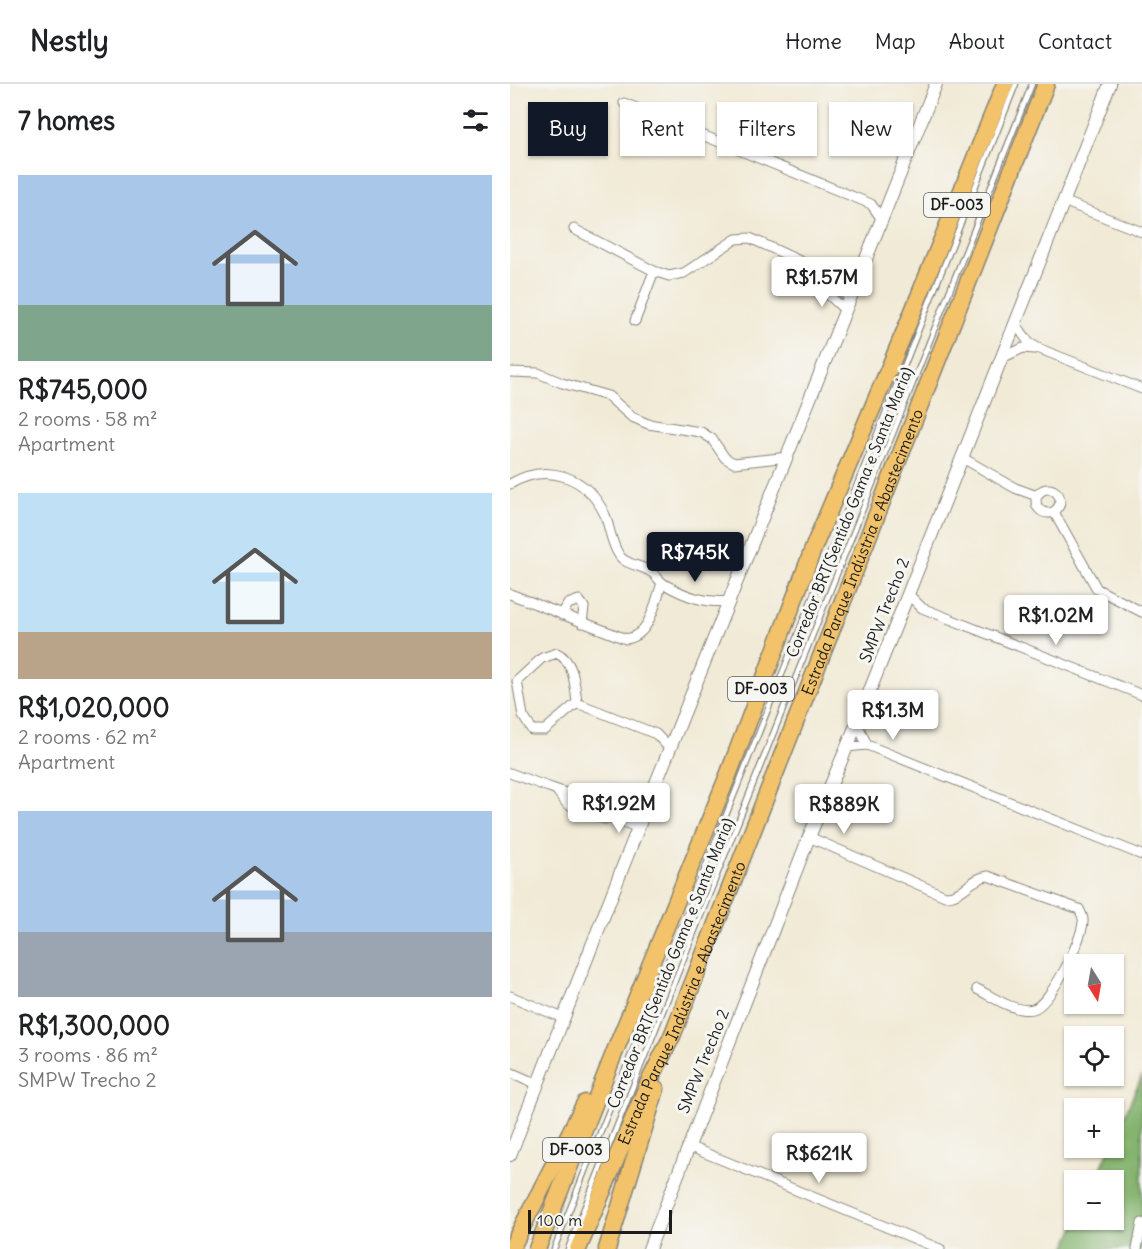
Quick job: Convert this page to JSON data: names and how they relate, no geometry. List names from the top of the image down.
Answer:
{
  "streets": {
    "highway": ["DF-003", "Estrada Parque Indústria e Abastecimento"],
    "street": ["SMPW Trecho 2"],
    "lane": ["Corredor BRT(Sentido Gama e Santa Maria)"]
  },
  "scale_bar": "100 m",
  "north": "bottom",
  "page": {
    "header": "Nestly",
    "nav": [
      "Home",
      "Map",
      "About",
      "Contact"
    ],
    "heading": "7 homes",
    "chip": [
      "Buy",
      "Rent",
      "Filters",
      "New"
    ],
    "list": [
      {
        "name": "R$745,000",
        "note": "2 rooms · 58 m² · Apartment"
      },
      {
        "name": "R$1,020,000",
        "note": "2 rooms · 62 m² · Apartment"
      },
      {
        "name": "R$1,300,000",
        "note": "3 rooms · 86 m² · SMPW Trecho 2"
      }
    ],
    "price": [
      "R$1.57M",
      "R$745K",
      "R$1.02M",
      "R$1.3M",
      "R$1.92M",
      "R$889K",
      "R$621K"
    ],
    "map_buttons": ["+", "−"],
    "scale": "100 m"
  }
}
